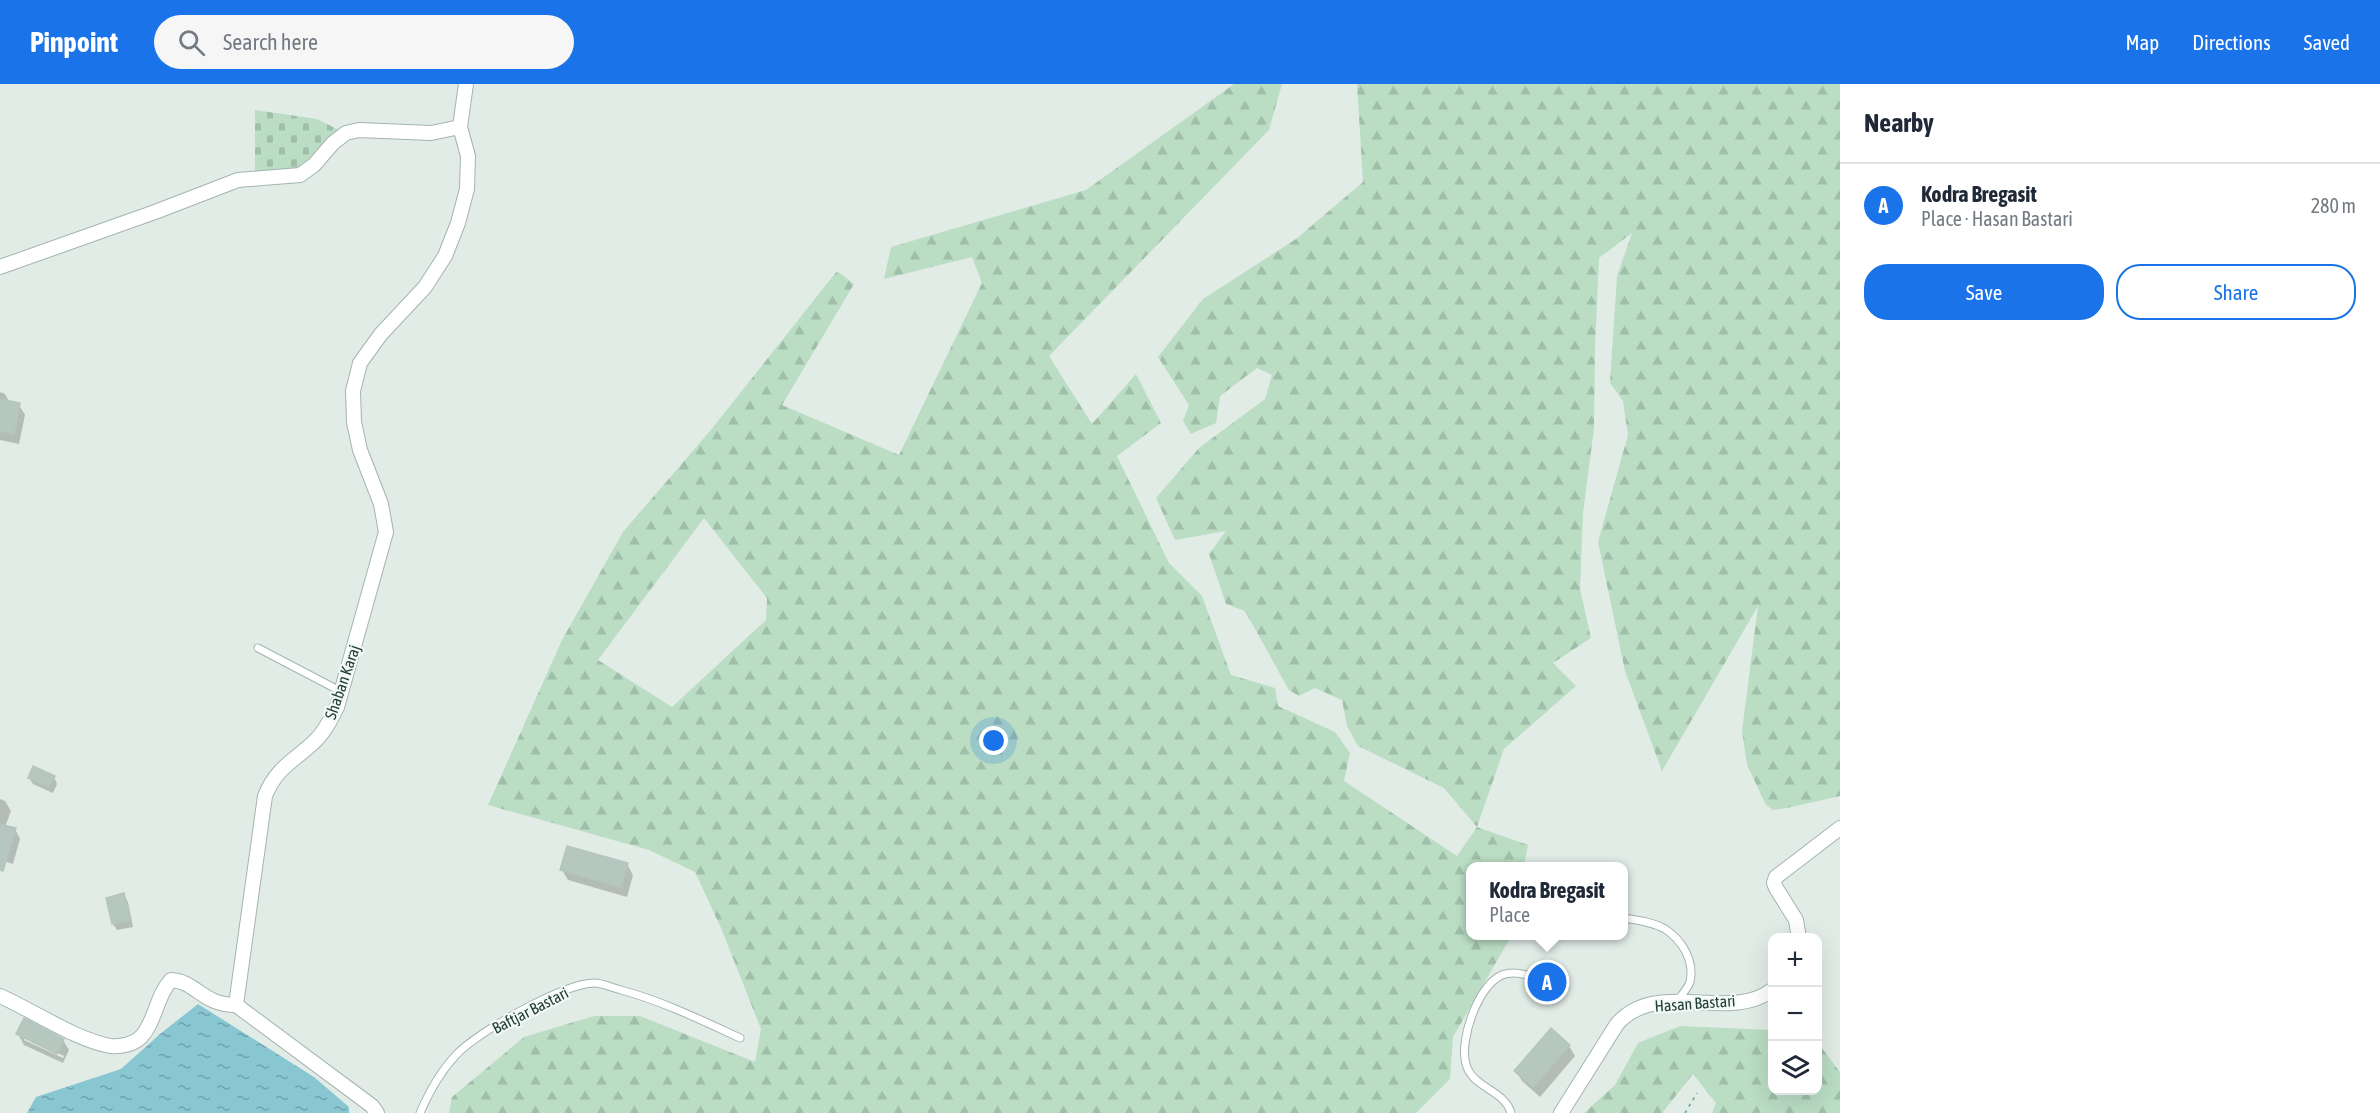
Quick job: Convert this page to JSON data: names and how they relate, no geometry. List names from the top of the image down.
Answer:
{
  "streets": {
    "street": ["Shaban Karaj", "Hasan Bastari"],
    "lane": ["Baftjar Bastari"]
  },
  "page": {
    "header": "Pinpoint",
    "search": "Search here",
    "nav": ["Map", "Directions", "Saved"],
    "heading": "Nearby",
    "list": [
      {
        "mark": "A",
        "name": "Kodra Bregasit",
        "note": "Place · Hasan Bastari",
        "value": "280 m"
      }
    ],
    "buttons": ["Save", "Share"],
    "popup": ["Kodra Bregasit", "Place"],
    "map_buttons": ["+", "−"],
    "pins": "A"
  }
}
